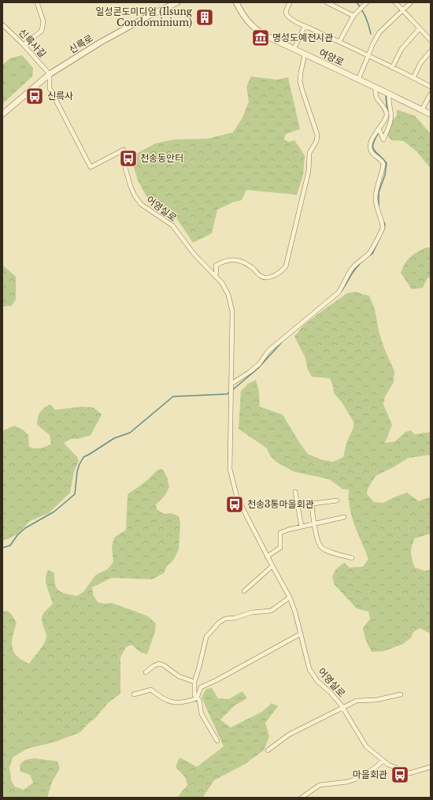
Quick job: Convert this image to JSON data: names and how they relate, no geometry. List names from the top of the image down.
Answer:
{
  "streets": {
    "street": [
      "신륵사길",
      "신륵로",
      "여양로",
      "어영실로"
    ]
  },
  "crossings": [
    ["신륵사길", "신륵로"],
    ["신륵사길", "어영실로"],
    ["신륵로", "어영실로"]
  ],
  "places": {
    "building": ["일성콘도미디엄 (Ilsung Condominium)"],
    "museum": ["명성도예전시관"],
    "bus stop": [
      "신륵사",
      "천송동안터",
      "천송3통마을회관",
      "마을회관"
    ]
  }
}
